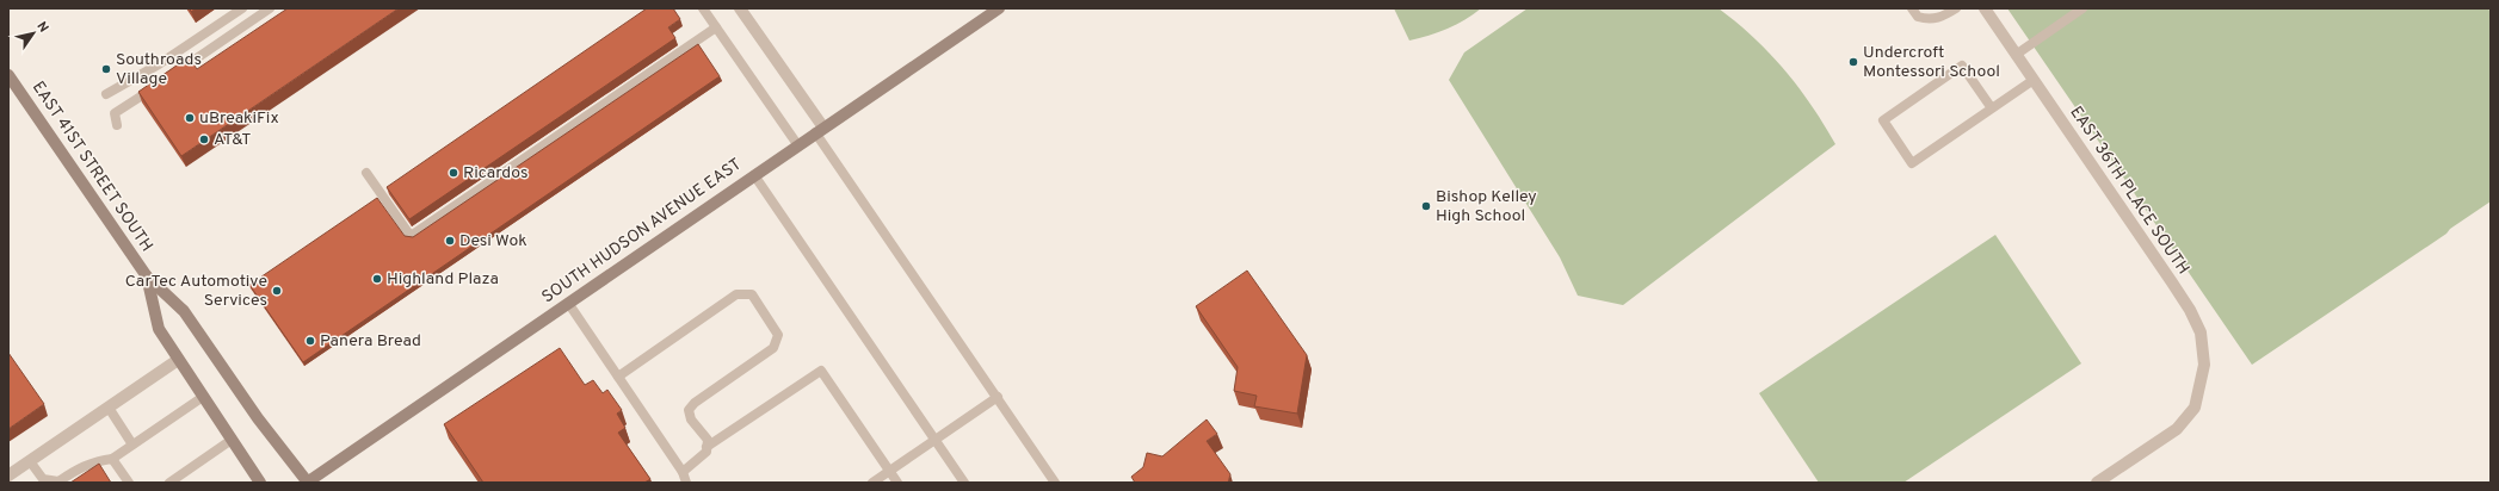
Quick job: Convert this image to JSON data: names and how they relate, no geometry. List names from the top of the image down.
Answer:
{
  "streets": {
    "street": ["EAST 41ST STREET SOUTH", "EAST 36TH PLACE SOUTH", "SOUTH HUDSON AVENUE EAST"]
  },
  "crossings": [
    ["EAST 41ST STREET SOUTH", "SOUTH HUDSON AVENUE EAST"]
  ],
  "places": [
    "Undercroft Montessori School",
    "Southroads Village",
    "uBreakiFix",
    "AT&T",
    "Ricardos",
    "Bishop Kelley High School",
    "Desi Wok",
    "Highland Plaza",
    "CarTec Automotive Services",
    "Panera Bread"
  ],
  "north": "top right"
}
